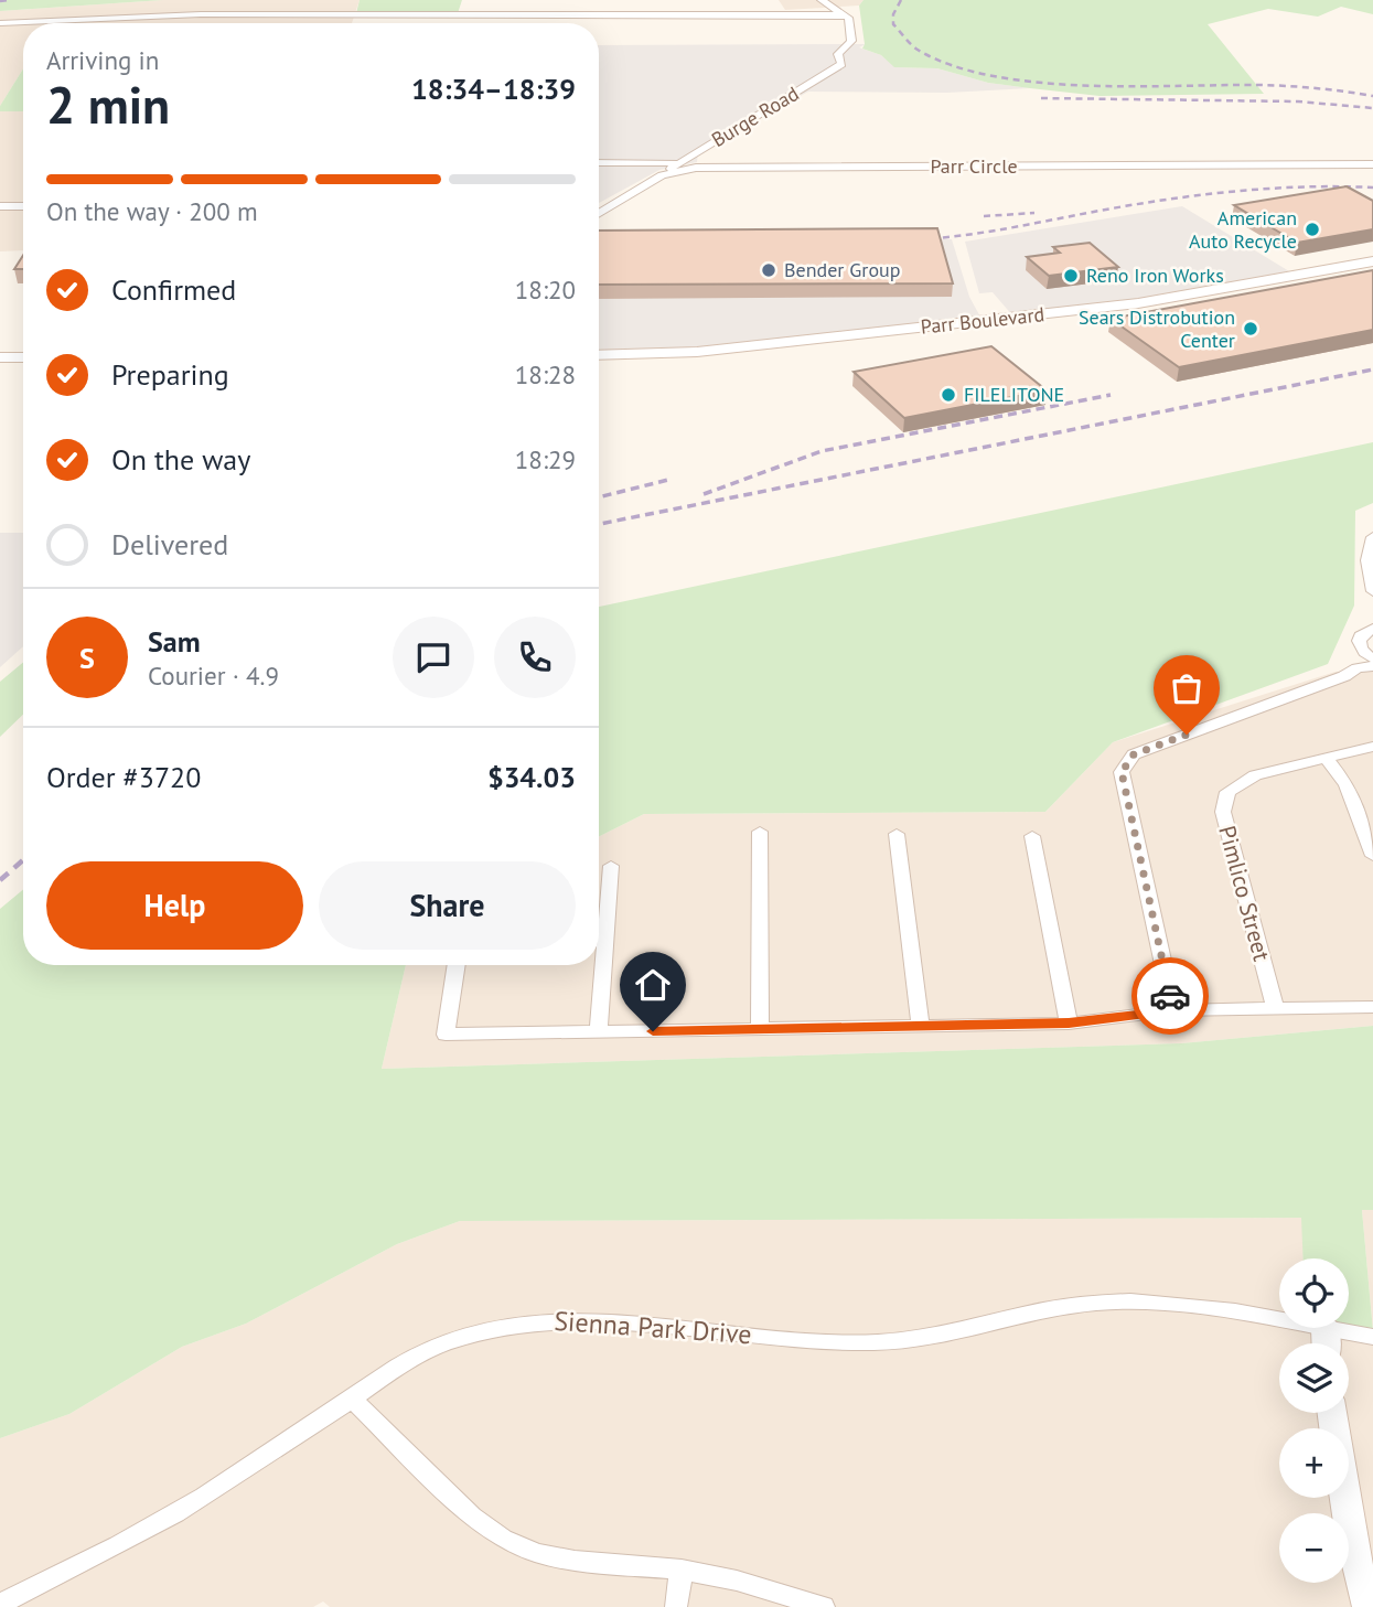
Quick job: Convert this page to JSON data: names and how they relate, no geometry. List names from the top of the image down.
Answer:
{
  "streets": {
    "main road": ["Parr Boulevard"],
    "street": [
      "Burge Road",
      "Parr Circle",
      "Pimlico Street",
      "Sienna Park Drive"
    ]
  },
  "crossings": [
    ["Burge Road", "Parr Circle"]
  ],
  "places": [
    "American Auto Recycle",
    "Bender Group",
    "Reno Iron Works",
    "Sears Distrobution Center",
    "FILELITONE"
  ],
  "page": {
    "heading": ["2 min", "Arriving in", "18:34–18:39"],
    "panel": [
      "Sam",
      "Courier · 4.9",
      "Order #3720",
      "$34.03"
    ],
    "bar": "On the way · 200 m",
    "list": [
      ["Confirmed", "18:20"],
      ["Preparing", "18:28"],
      ["On the way", "18:29"],
      "Delivered"
    ],
    "round": "S",
    "buttons": ["Help", "Share"],
    "map_buttons": ["+", "−"]
  }
}
